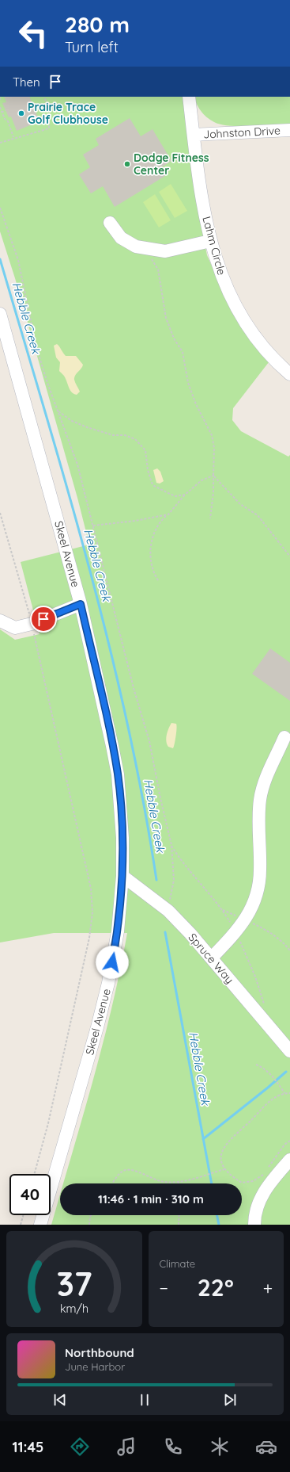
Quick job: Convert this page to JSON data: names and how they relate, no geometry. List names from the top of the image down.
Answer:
{
  "streets": {
    "street": [
      "Johnston Drive",
      "Lahm Circle",
      "Skeel Avenue",
      "Spruce Way"
    ]
  },
  "crossings": [
    ["Johnston Drive", "Lahm Circle"],
    ["Skeel Avenue", "Spruce Way"]
  ],
  "water": ["Hebble Creek"],
  "places": ["Prairie Trace Golf Clubhouse", "Dodge Fitness Center"],
  "page": {
    "turn": ["280 m", "Turn left"],
    "then": "Then",
    "limit": "40",
    "trip": "11:46 · 1 min · 310 m",
    "tile": "Climate",
    "heat": ["−", "22°", "+"],
    "song": ["Northbound", "June Harbor"],
    "tabs": "11:45",
    "gauge": ["37", "km/h"]
  }
}
